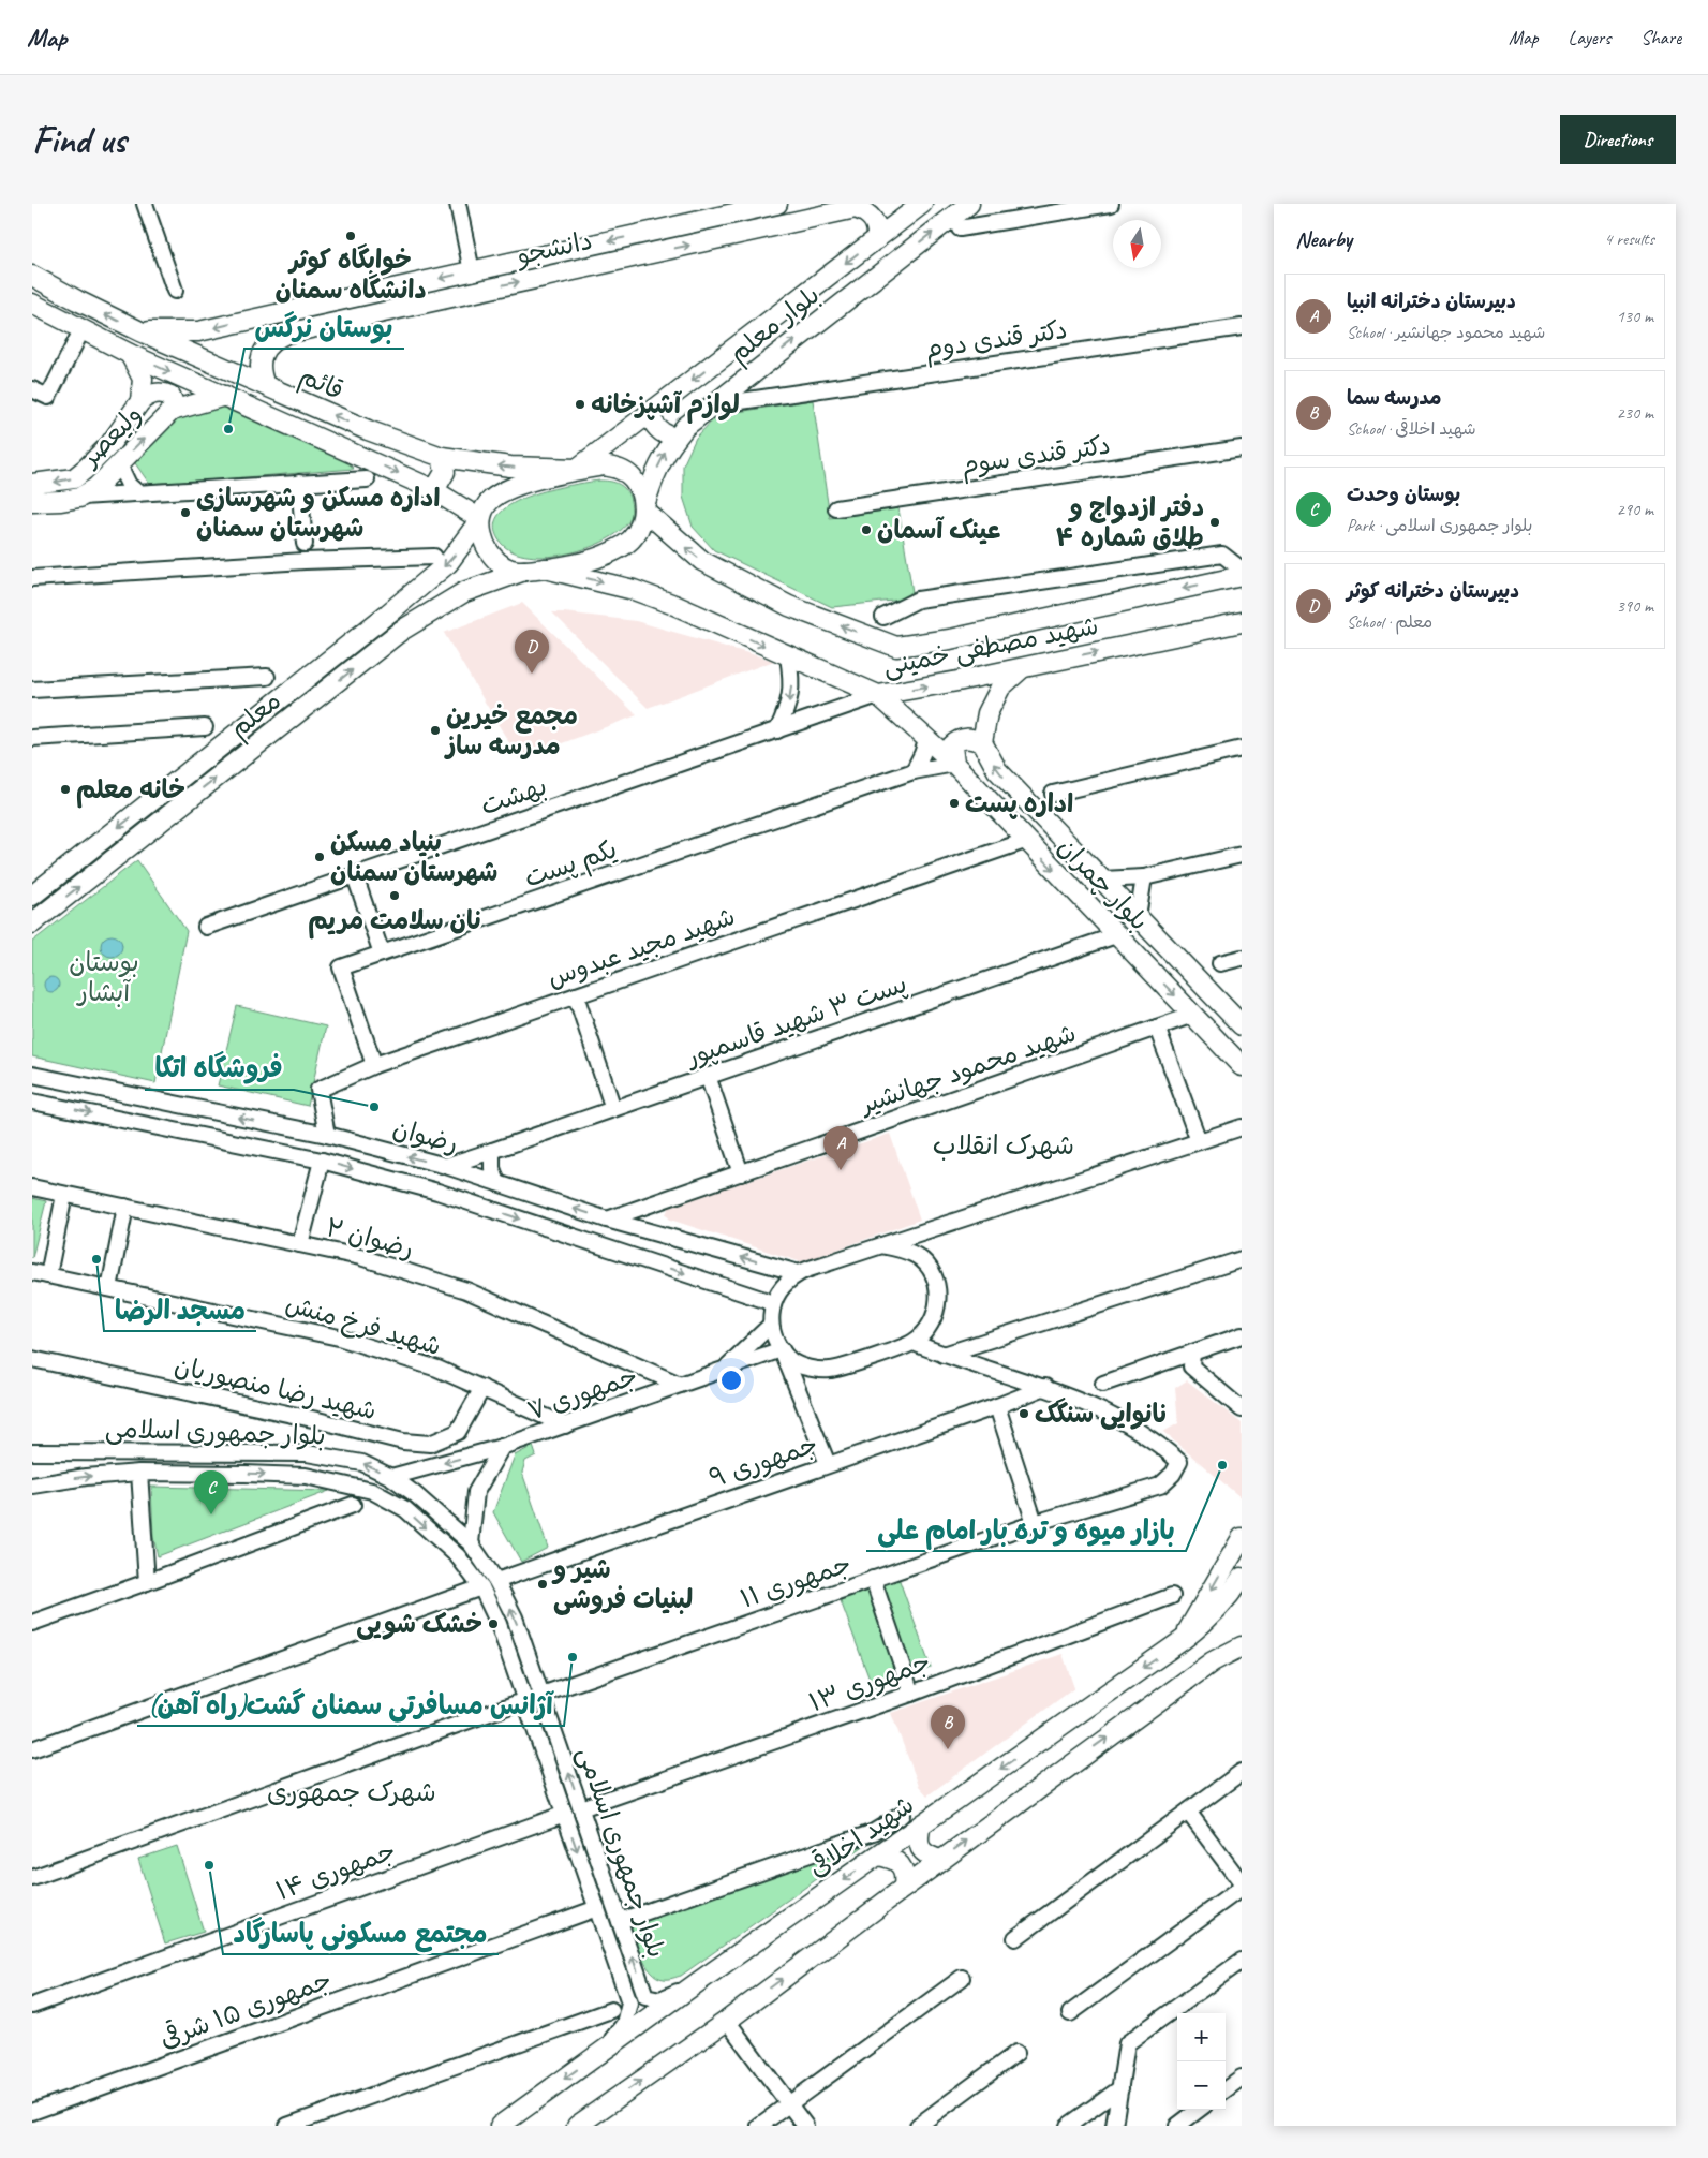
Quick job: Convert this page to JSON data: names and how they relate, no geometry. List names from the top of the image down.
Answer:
{
  "streets": {
    "main road": [
      "دانشجو",
      "بلوار معلم",
      "قائم",
      "ولیعصر",
      "شهید مصطفی خمینی",
      "معلم",
      "بلوار چمران",
      "شهید اخلاقی"
    ],
    "street": [
      "دکتر قندی دوم",
      "دکتر قندی سوم",
      "بهشت",
      "یکم پست",
      "شهید مجید عبدوس",
      "پست ۳ شهید قاسمپور",
      "شهید محمود جهانشیر",
      "رضوان",
      "رضوان ۲",
      "شهید فرخ منش",
      "شهید رضا منصوریان",
      "جمهوری ۷",
      "بلوار جمهوری اسلامی",
      "جمهوری ۹",
      "جمهوری ۱۱",
      "جمهوری ۱۳",
      "جمهوری ۱۴",
      "جمهوری ۱۵ شرقی"
    ]
  },
  "crossings": [
    ["دانشجو", "بلوار معلم"],
    ["دانشجو", "قائم"],
    ["بلوار معلم", "دکتر قندی دوم"],
    ["بلوار معلم", "قائم"],
    ["بلوار معلم", "شهید مصطفی خمینی"],
    ["بلوار معلم", "معلم"],
    ["قائم", "ولیعصر"],
    ["قائم", "شهید مصطفی خمینی"],
    ["قائم", "معلم"],
    ["شهید مصطفی خمینی", "معلم"],
    ["شهید مصطفی خمینی", "بهشت"],
    ["شهید مصطفی خمینی", "بلوار چمران"],
    ["بهشت", "بلوار چمران"],
    ["یکم پست", "بلوار چمران"],
    ["یکم پست", "شهید مجید عبدوس"],
    ["بلوار چمران", "شهید مجید عبدوس"],
    ["بلوار چمران", "پست ۳ شهید قاسمپور"],
    ["بلوار چمران", "شهید محمود جهانشیر"],
    ["شهید مجید عبدوس", "رضوان"],
    ["پست ۳ شهید قاسمپور", "رضوان"],
    ["شهید محمود جهانشیر", "رضوان"],
    ["رضوان", "جمهوری ۷"],
    ["رضوان ۲", "جمهوری ۷"],
    ["شهید فرخ منش", "شهید رضا منصوریان"],
    ["شهید فرخ منش", "جمهوری ۷"],
    ["جمهوری ۷", "بلوار جمهوری اسلامی"],
    ["بلوار جمهوری اسلامی", "جمهوری ۹"],
    ["بلوار جمهوری اسلامی", "جمهوری ۱۱"],
    ["بلوار جمهوری اسلامی", "جمهوری ۱۳"],
    ["بلوار جمهوری اسلامی", "شهید اخلاقی"],
    ["بلوار جمهوری اسلامی", "جمهوری ۱۴"],
    ["بلوار جمهوری اسلامی", "جمهوری ۱۵ شرقی"],
    ["جمهوری ۹", "جمهوری ۱۱"]
  ],
  "districts": ["شهرک انقلاب", "شهرک جمهوری"],
  "parks": ["بوستان آبشار"],
  "places": [
    "خوابگاه کوثر دانشگاه سمنان",
    "لوازم آشپزخانه",
    "بوستان نرگس",
    "اداره مسکن و شهرسازی شهرستان سمنان",
    "دفتر ازدواج و طلاق شماره ۴",
    "عینک آسمان",
    "مجمع خیرین مدرسه ساز",
    "خانه معلم",
    "اداره پست",
    "بنیاد مسکن شهرستان سمنان",
    "نان سلامت مریم",
    "فروشگاه اتکا",
    "مسجد الرضا",
    "نانوایی سنگک",
    "بازار میوه و تره بار امام علی",
    "شیر و لبنیات فروشی",
    "خشک شویی",
    "آژانس مسافرتی سمنان گشت(راه آهن)",
    "مجتمع مسکونی پاسارگاد"
  ],
  "north": "bottom",
  "page": {
    "header": "Map",
    "nav": ["Map", "Layers", "Share"],
    "buttons": "Directions",
    "title": "Find us",
    "heading": ["Nearby", "4 results"],
    "list": [
      {
        "mark": "A",
        "name": "دبیرستان دخترانه انبیا",
        "note": "School · شهید محمود جهانشیر",
        "value": "130 m"
      },
      {
        "mark": "B",
        "name": "مدرسه سما",
        "note": "School · شهید اخلاقی",
        "value": "230 m"
      },
      {
        "mark": "C",
        "name": "بوستان وحدت",
        "note": "Park · بلوار جمهوری اسلامی",
        "value": "290 m"
      },
      {
        "mark": "D",
        "name": "دبیرستان دخترانه کوثر",
        "note": "School · معلم",
        "value": "390 m"
      }
    ],
    "pins": [
      "D",
      "A",
      "C",
      "B"
    ],
    "map_buttons": ["+", "−"]
  }
}
